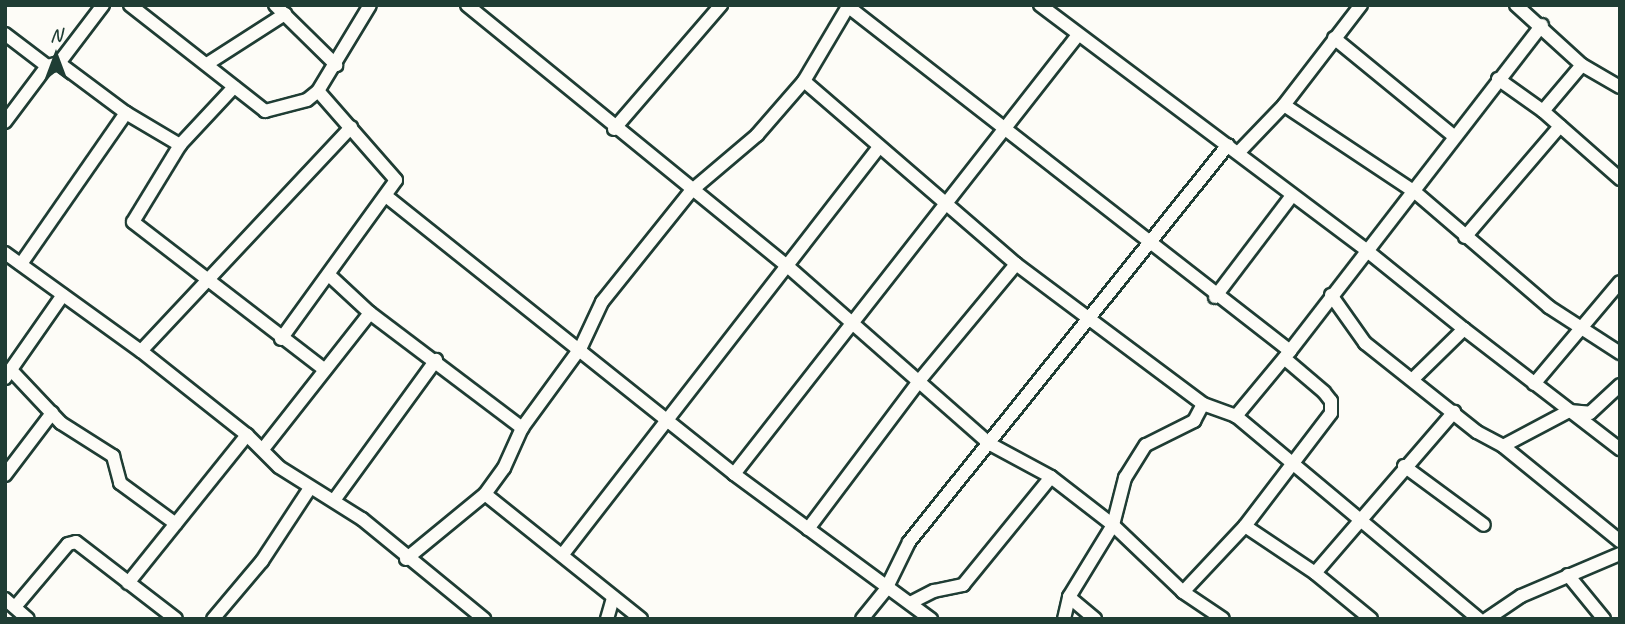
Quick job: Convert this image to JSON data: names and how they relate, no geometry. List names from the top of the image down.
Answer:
{
  "north": "top"
}
